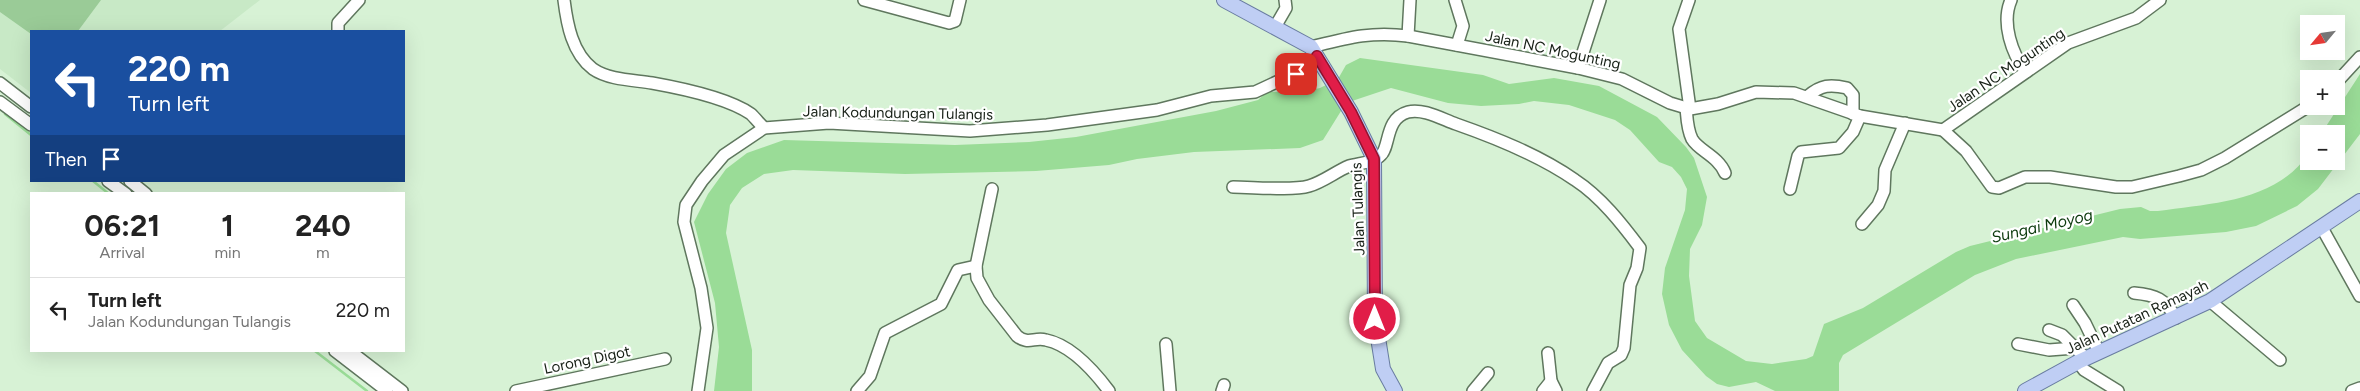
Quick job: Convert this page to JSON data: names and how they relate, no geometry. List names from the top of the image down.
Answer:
{
  "streets": {
    "main road": ["Jalan Tulangis", "Jalan Putatan Ramayah"],
    "street": ["Jalan NC Mogunting", "Jalan Kodundungan Tulangis", "Lorong Digot"]
  },
  "crossings": [
    ["Jalan NC Mogunting", "Jalan Kodundungan Tulangis"],
    ["Jalan NC Mogunting", "Jalan Tulangis"],
    ["Jalan Kodundungan Tulangis", "Jalan Tulangis"]
  ],
  "water": ["Sungai Moyog"],
  "north": "bottom left",
  "page": {
    "map_buttons": ["+", "−"],
    "turn": ["220 m", "Turn left"],
    "then": "Then",
    "eta": [
      "06:21",
      "Arrival",
      "1",
      "min",
      "240",
      "m"
    ],
    "list": [
      {
        "name": "Turn left",
        "note": "Jalan Kodundungan Tulangis",
        "value": "220 m"
      }
    ]
  }
}
